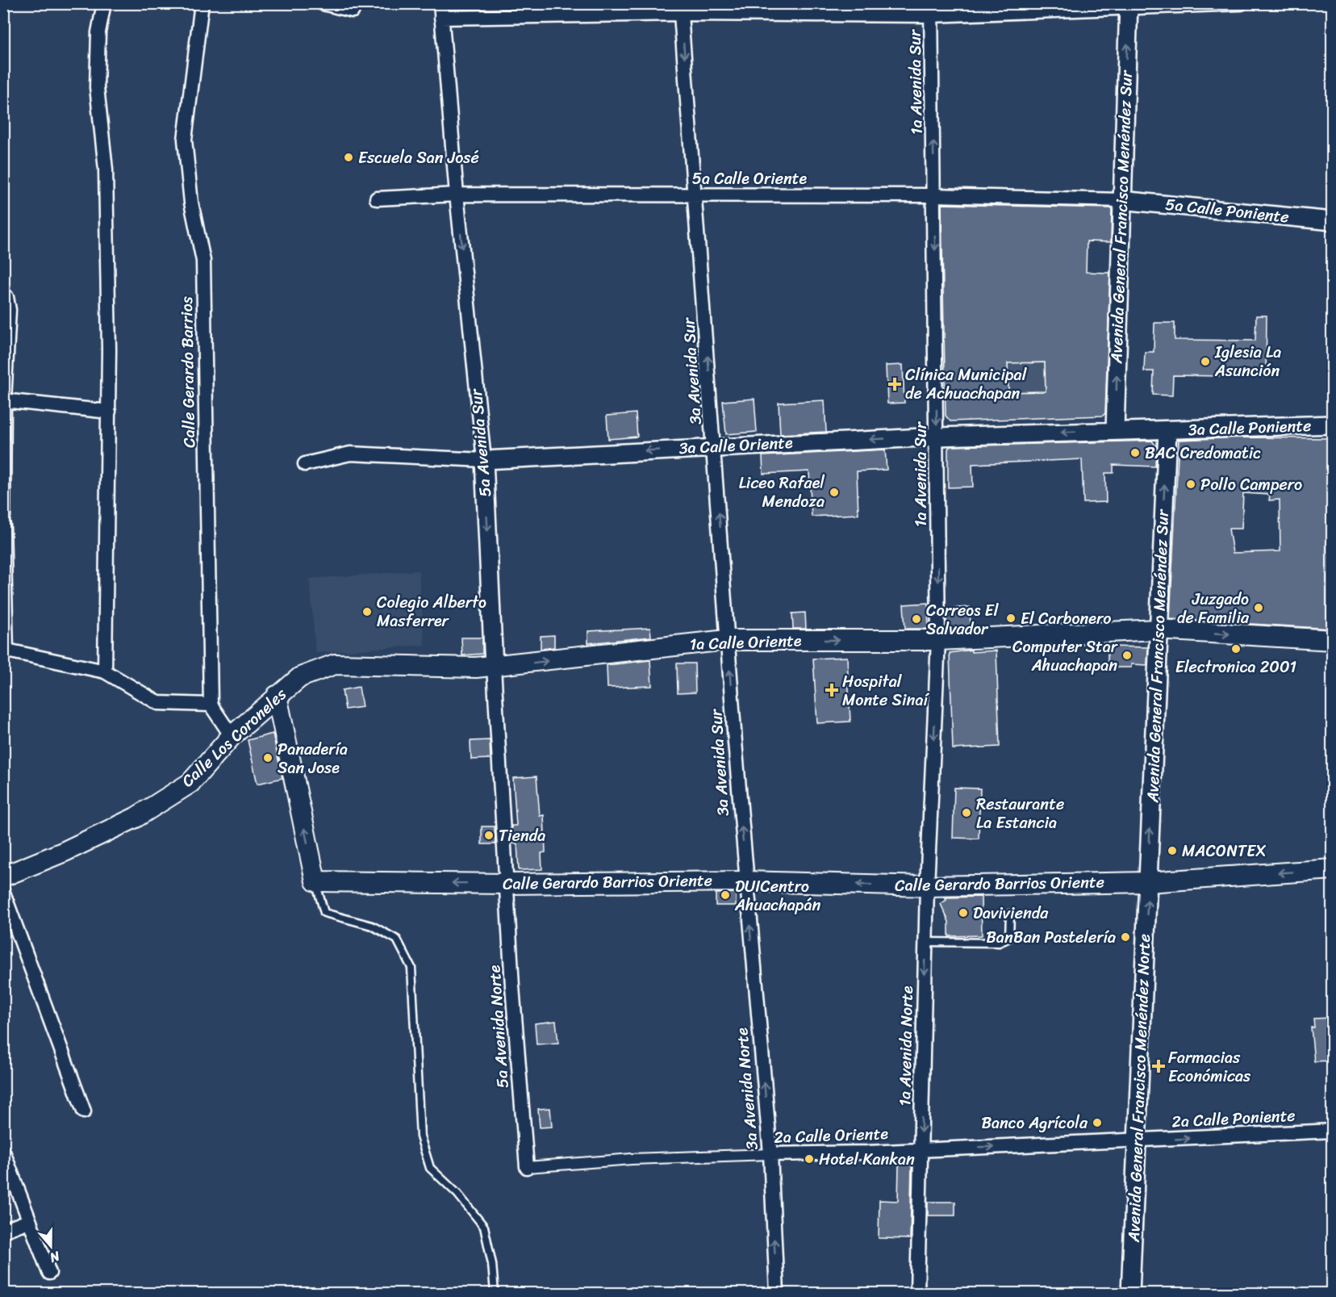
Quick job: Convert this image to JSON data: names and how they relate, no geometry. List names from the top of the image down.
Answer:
{
  "streets": {
    "main road": ["1a Calle Oriente", "Calle Los Coroneles", "Calle Gerardo Barrios Oriente"],
    "street": [
      "1a Avenida Sur",
      "5a Calle Oriente",
      "5a Calle Poniente",
      "Avenida General Francisco Menéndez Sur",
      "3a Avenida Sur",
      "Calle Gerardo Barrios",
      "3a Calle Poniente",
      "5a Avenida Sur",
      "3a Calle Oriente",
      "5a Avenida Norte",
      "1a Avenida Norte",
      "Avenida General Francisco Menéndez Norte",
      "3a Avenida Norte",
      "2a Calle Poniente",
      "2a Calle Oriente"
    ]
  },
  "crossings": [
    ["1a Avenida Sur", "5a Calle Oriente"],
    ["1a Avenida Sur", "3a Calle Oriente"],
    ["1a Avenida Sur", "1a Calle Oriente"],
    ["1a Avenida Sur", "Calle Gerardo Barrios Oriente"],
    ["1a Avenida Sur", "1a Avenida Norte"],
    ["5a Calle Oriente", "5a Calle Poniente"],
    ["5a Calle Oriente", "Avenida General Francisco Menéndez Sur"],
    ["5a Calle Oriente", "3a Avenida Sur"],
    ["5a Calle Oriente", "5a Avenida Sur"],
    ["5a Calle Poniente", "Avenida General Francisco Menéndez Sur"],
    ["Avenida General Francisco Menéndez Sur", "3a Calle Poniente"],
    ["Avenida General Francisco Menéndez Sur", "3a Calle Oriente"],
    ["Avenida General Francisco Menéndez Sur", "1a Calle Oriente"],
    ["Avenida General Francisco Menéndez Sur", "Calle Gerardo Barrios Oriente"],
    ["Avenida General Francisco Menéndez Sur", "Avenida General Francisco Menéndez Norte"],
    ["3a Avenida Sur", "3a Calle Oriente"],
    ["3a Avenida Sur", "1a Calle Oriente"],
    ["3a Avenida Sur", "Calle Gerardo Barrios Oriente"],
    ["3a Avenida Sur", "3a Avenida Norte"],
    ["3a Calle Poniente", "3a Calle Oriente"],
    ["5a Avenida Sur", "3a Calle Oriente"],
    ["5a Avenida Sur", "1a Calle Oriente"],
    ["5a Avenida Sur", "Calle Gerardo Barrios Oriente"],
    ["5a Avenida Sur", "5a Avenida Norte"],
    ["1a Calle Oriente", "Calle Los Coroneles"],
    ["Calle Gerardo Barrios Oriente", "5a Avenida Norte"],
    ["Calle Gerardo Barrios Oriente", "1a Avenida Norte"],
    ["Calle Gerardo Barrios Oriente", "Avenida General Francisco Menéndez Norte"],
    ["Calle Gerardo Barrios Oriente", "3a Avenida Norte"],
    ["5a Avenida Norte", "2a Calle Oriente"],
    ["1a Avenida Norte", "2a Calle Oriente"],
    ["Avenida General Francisco Menéndez Norte", "2a Calle Poniente"],
    ["Avenida General Francisco Menéndez Norte", "2a Calle Oriente"],
    ["3a Avenida Norte", "2a Calle Oriente"],
    ["2a Calle Poniente", "2a Calle Oriente"]
  ],
  "one_way": [
    "Avenida General Francisco Menéndez Sur",
    "5a Avenida Sur",
    "3a Calle Oriente",
    "1a Calle Oriente",
    "Calle Gerardo Barrios Oriente",
    "1a Avenida Norte",
    "Avenida General Francisco Menéndez Norte",
    "3a Avenida Norte",
    "2a Calle Poniente",
    "2a Calle Oriente"
  ],
  "places": {
    "other": [
      "Escuela San José",
      "Iglesia La Asunción",
      "BAC Credomatic",
      "Pollo Campero",
      "Liceo Rafael Mendoza",
      "Juzgado de Familia",
      "Colegio Alberto Masferrer",
      "El Carbonero",
      "Correos El Salvador",
      "Electronica 2001",
      "Computer Star Ahuachapan",
      "Panadería San Jose",
      "Restaurante La Estancia",
      "Tienda",
      "MACONTEX",
      "DUICentro Ahuachapán",
      "Davivienda",
      "BanBan Pastelería",
      "Banco Agrícola",
      "Hotel Kankan"
    ],
    "health": ["Clínica Municipal de Achuachapan", "Hospital Monte Sinaí", "Farmacias Económicas"]
  },
  "north": "bottom"
}
